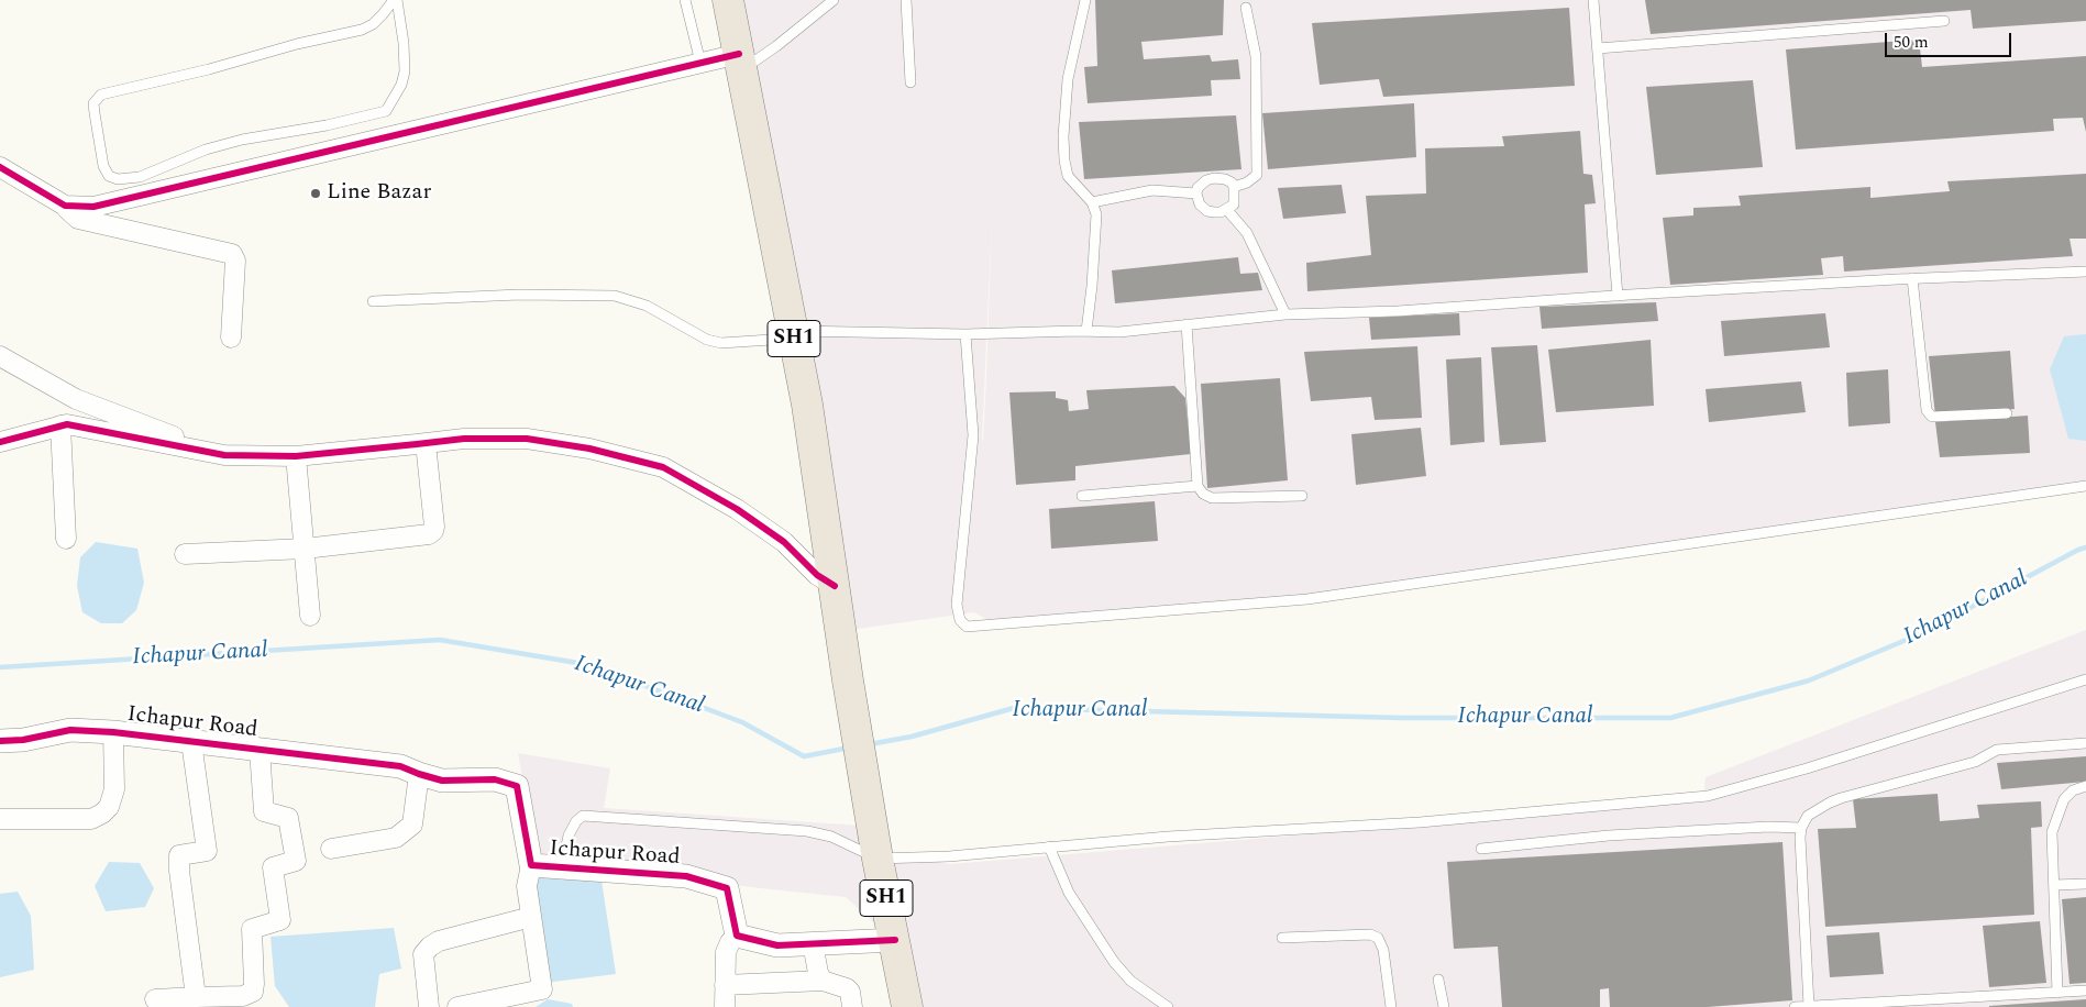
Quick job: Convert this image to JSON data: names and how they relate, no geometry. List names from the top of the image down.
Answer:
{
  "streets": {
    "main road": ["SH1"],
    "street": ["Ichapur Road"]
  },
  "water": ["Ichapur Canal"],
  "places": ["Line Bazar"],
  "scale_bar": "50 m"
}
